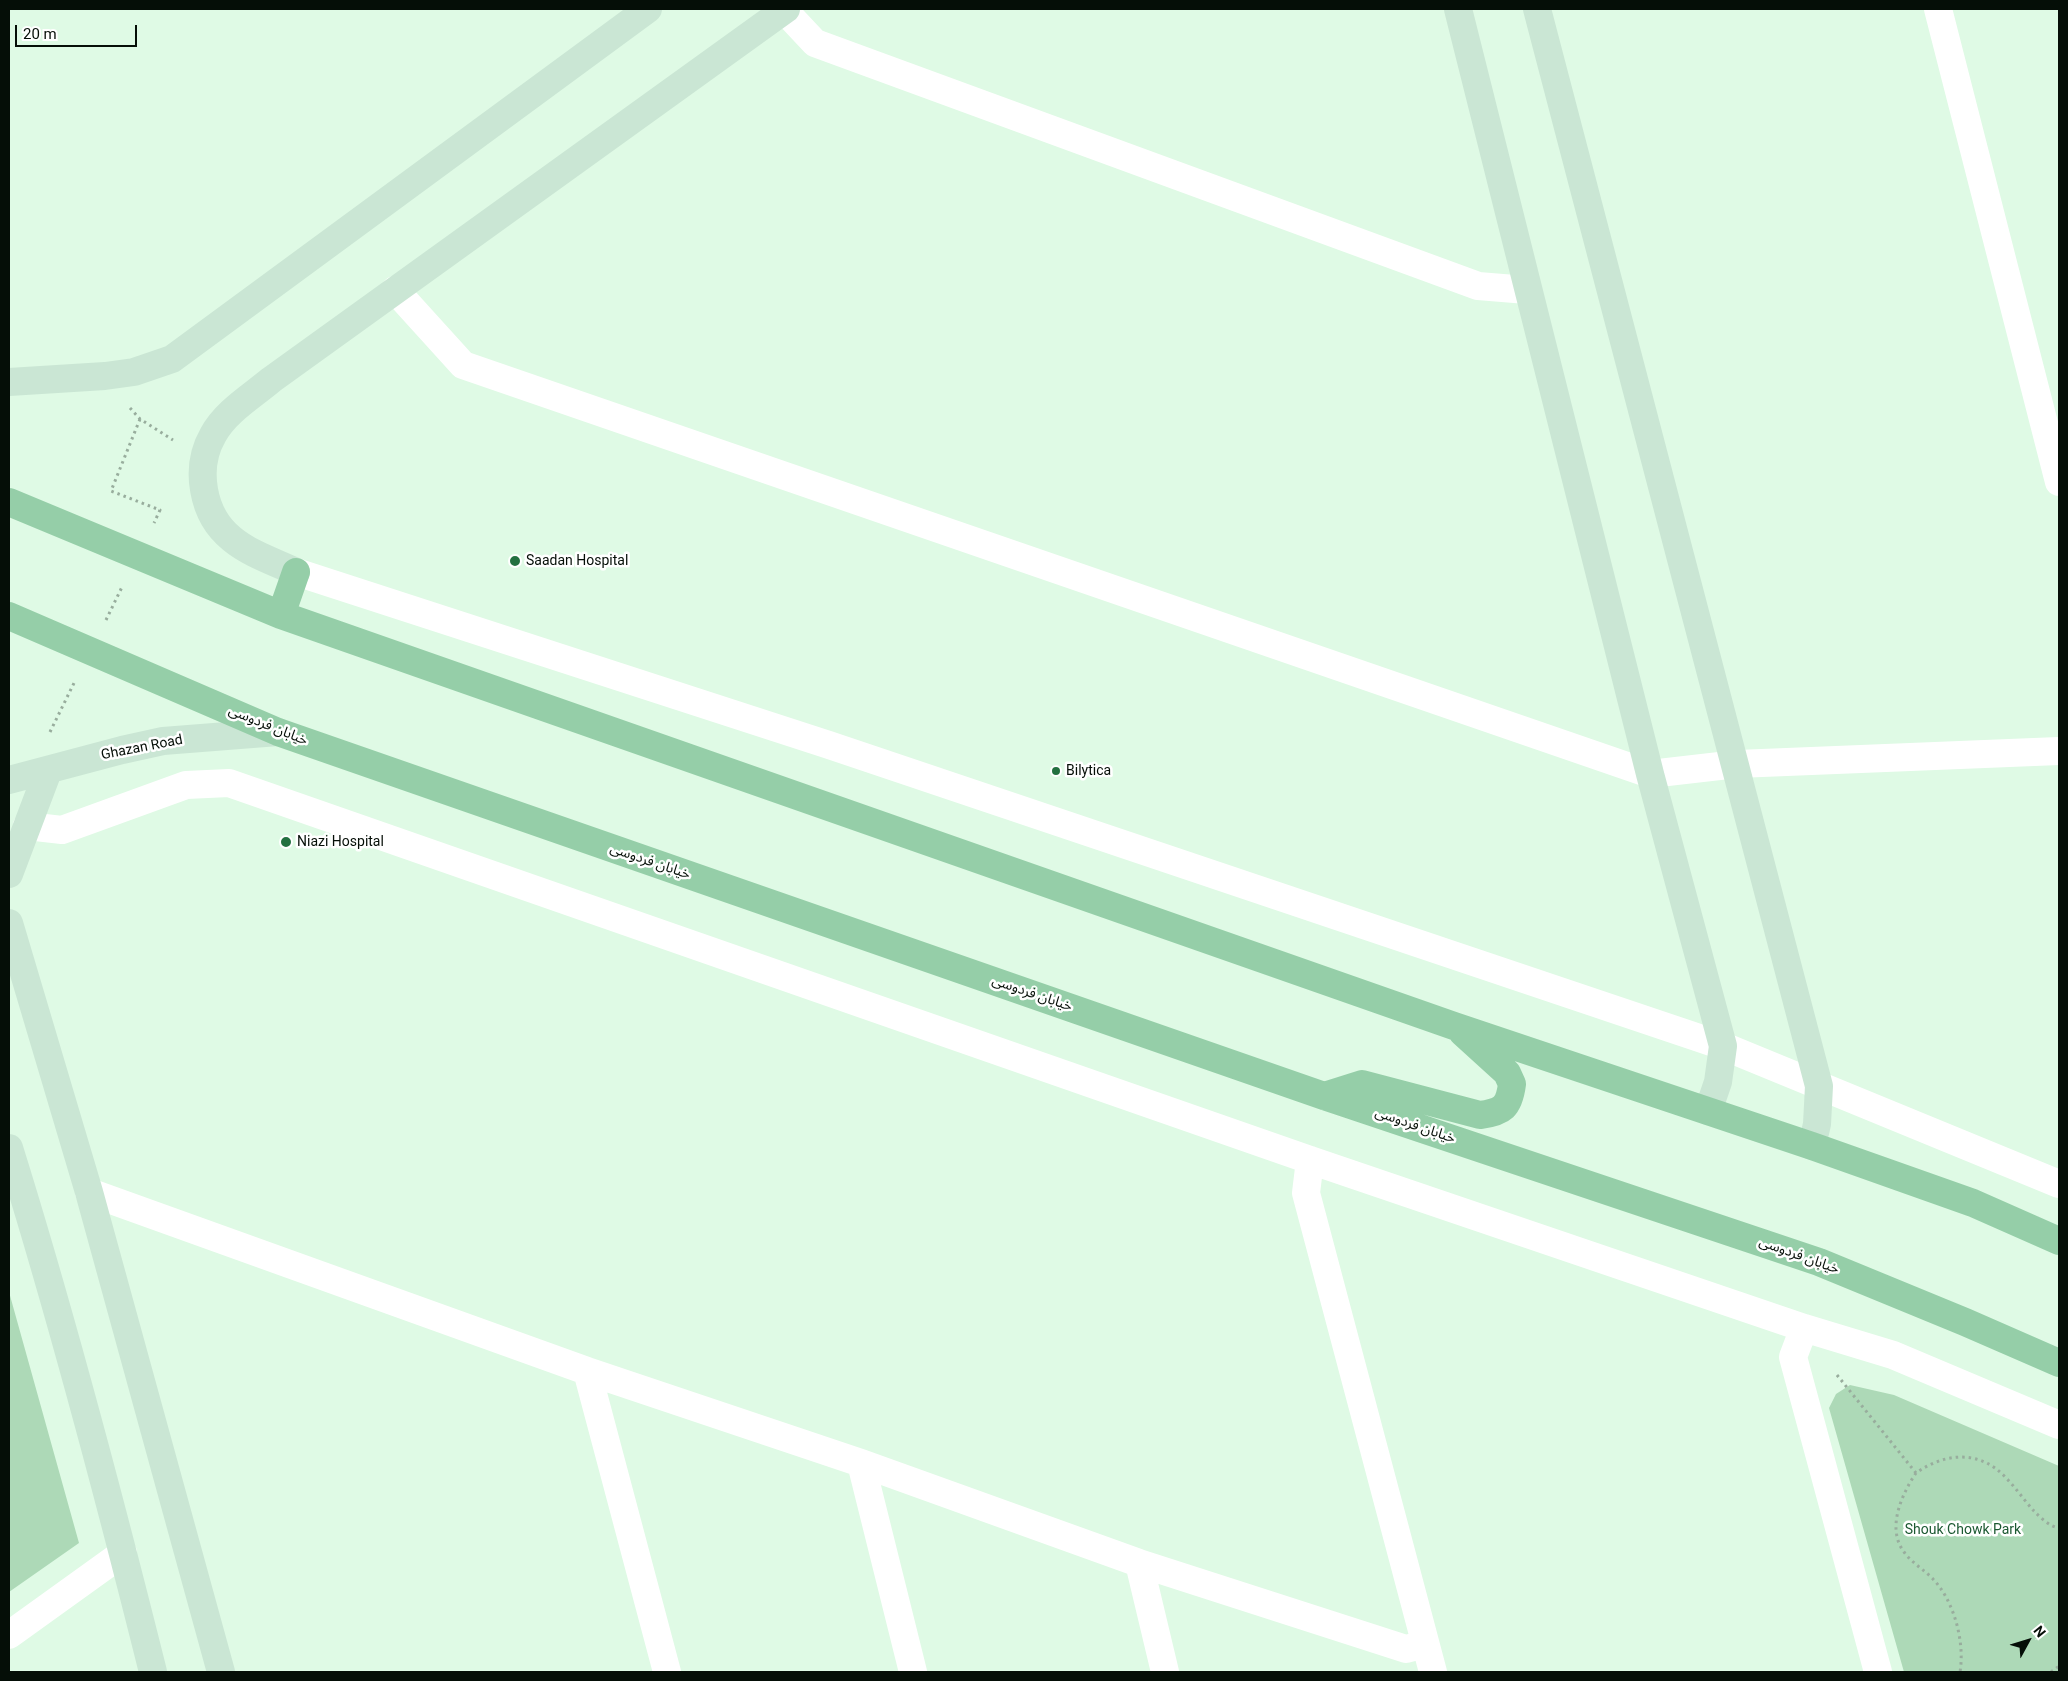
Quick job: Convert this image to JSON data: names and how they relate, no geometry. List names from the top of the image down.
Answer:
{
  "streets": {
    "main road": ["خیابان فردوسی"],
    "street": ["Ghazan Road"]
  },
  "crossings": [
    ["خیابان فردوسی", "Ghazan Road"]
  ],
  "parks": ["Shouk Chowk Park"],
  "places": ["Saadan Hospital", "Bilytica", "Niazi Hospital"],
  "scale_bar": "20 m",
  "north": "top right"
}
